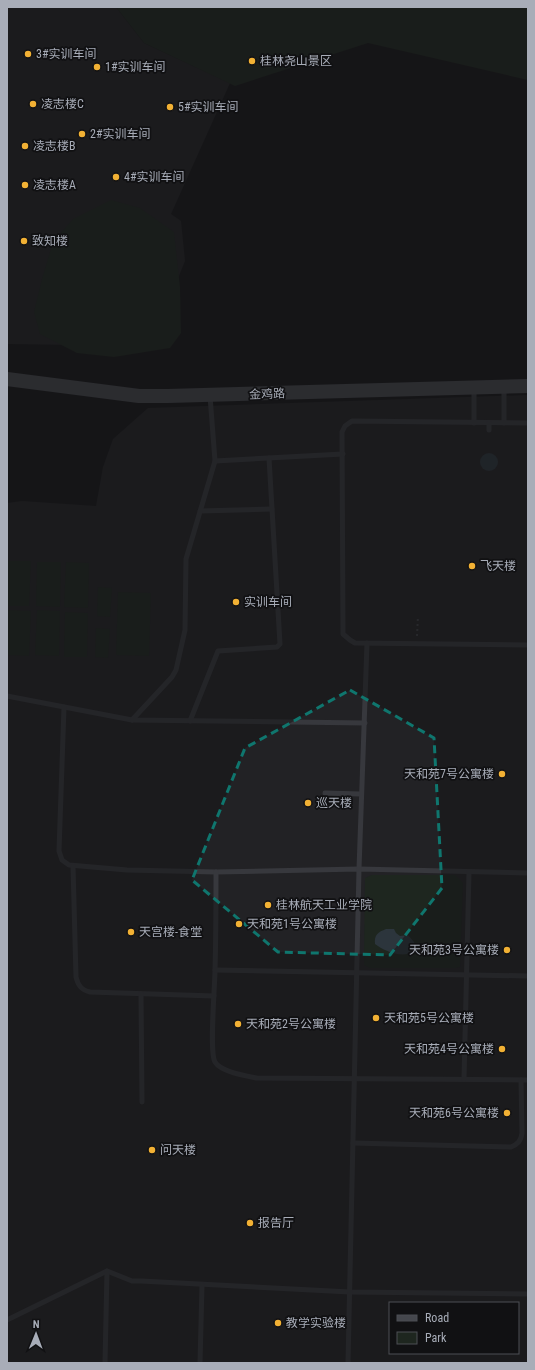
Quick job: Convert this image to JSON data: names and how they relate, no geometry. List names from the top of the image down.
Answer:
{
  "streets": {
    "main road": ["金鸡路"]
  },
  "places": [
    "3#实训车间",
    "桂林尧山景区",
    "1#实训车间",
    "凌志楼C",
    "5#实训车间",
    "2#实训车间",
    "凌志楼B",
    "4#实训车间",
    "凌志楼A",
    "致知楼",
    "飞天楼",
    "实训车间",
    "天和苑7号公寓楼",
    "巡天楼",
    "桂林航天工业学院",
    "天和苑1号公寓楼",
    "天宫楼-食堂",
    "天和苑3号公寓楼",
    "天和苑5号公寓楼",
    "天和苑2号公寓楼",
    "天和苑4号公寓楼",
    "天和苑6号公寓楼",
    "问天楼",
    "报告厅",
    "教学实验楼"
  ],
  "legend": ["Road", "Park"],
  "north": "top"
}
